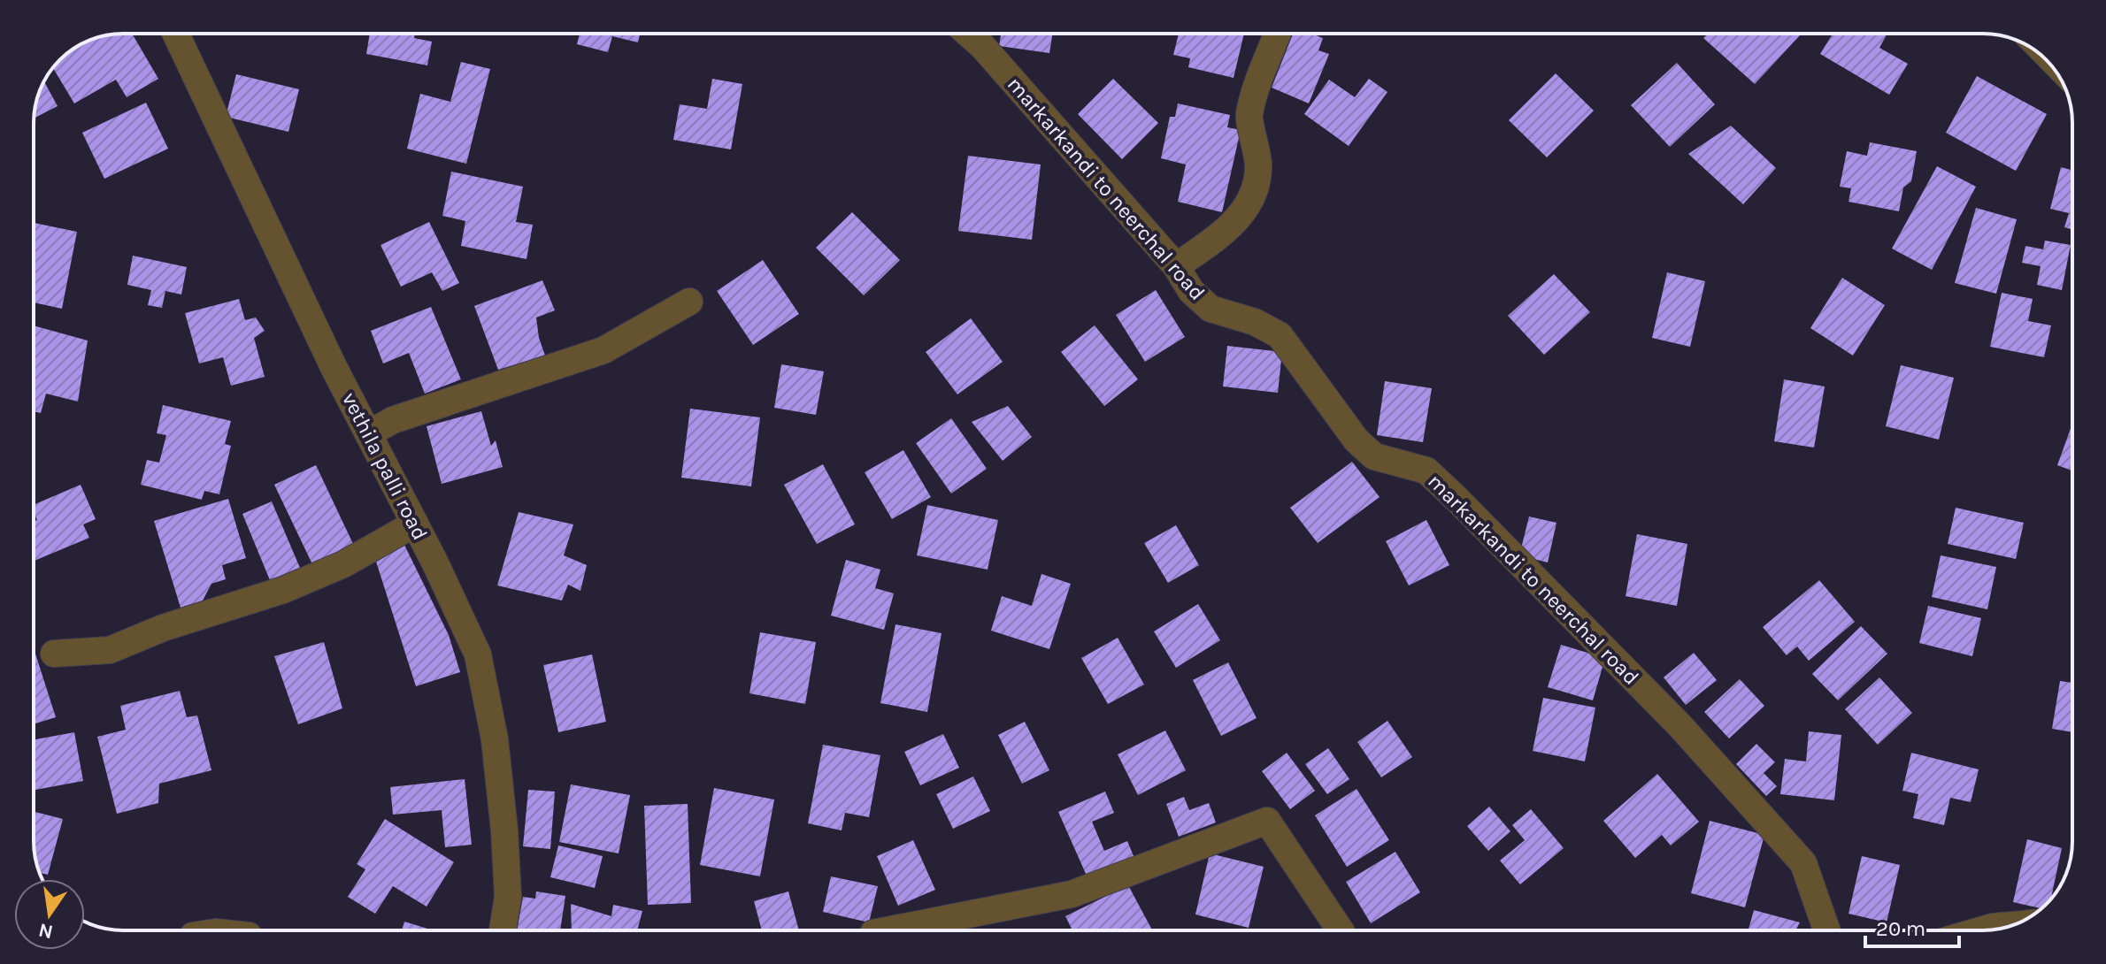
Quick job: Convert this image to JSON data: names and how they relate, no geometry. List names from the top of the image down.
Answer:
{
  "streets": {
    "street": ["markarkandi to neerchal road", "vethila palli road"]
  },
  "scale_bar": "20 m",
  "north": "bottom"
}
